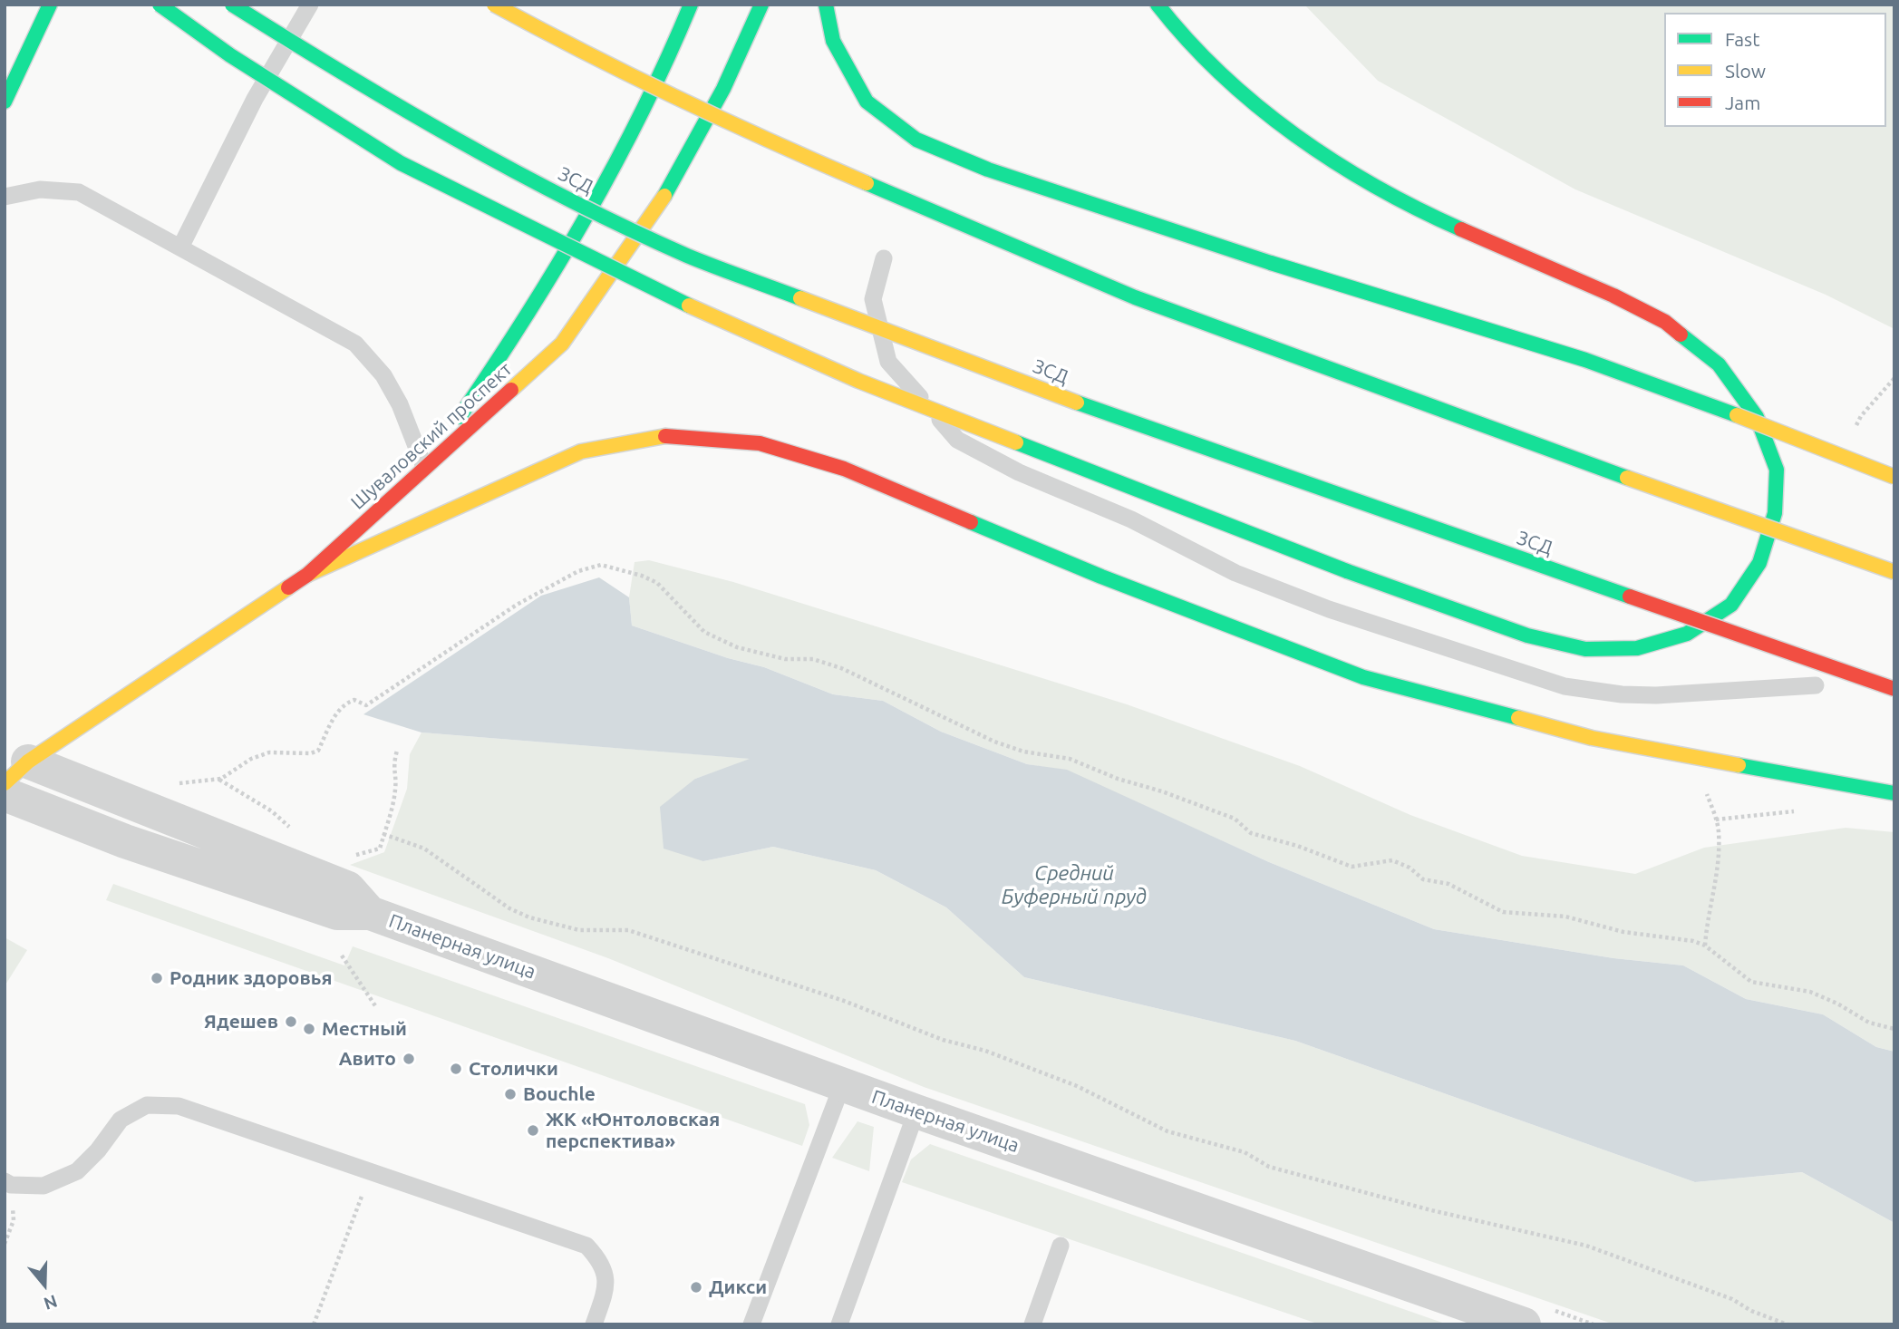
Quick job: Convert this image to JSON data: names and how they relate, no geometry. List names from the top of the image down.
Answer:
{
  "streets": {
    "main road": ["ЗСД", "Шуваловский проспект"],
    "street": ["Планерная улица"]
  },
  "crossings": [
    ["Шуваловский проспект", "Планерная улица"]
  ],
  "water": ["Средний Буферный пруд"],
  "places": [
    "Родник здоровья",
    "Ядешев",
    "Местный",
    "Авито",
    "Столички",
    "Bouchle",
    "ЖК «Юнтоловская перспектива»",
    "Дикси"
  ],
  "legend": ["Fast", "Slow", "Jam"],
  "north": "bottom"
}
